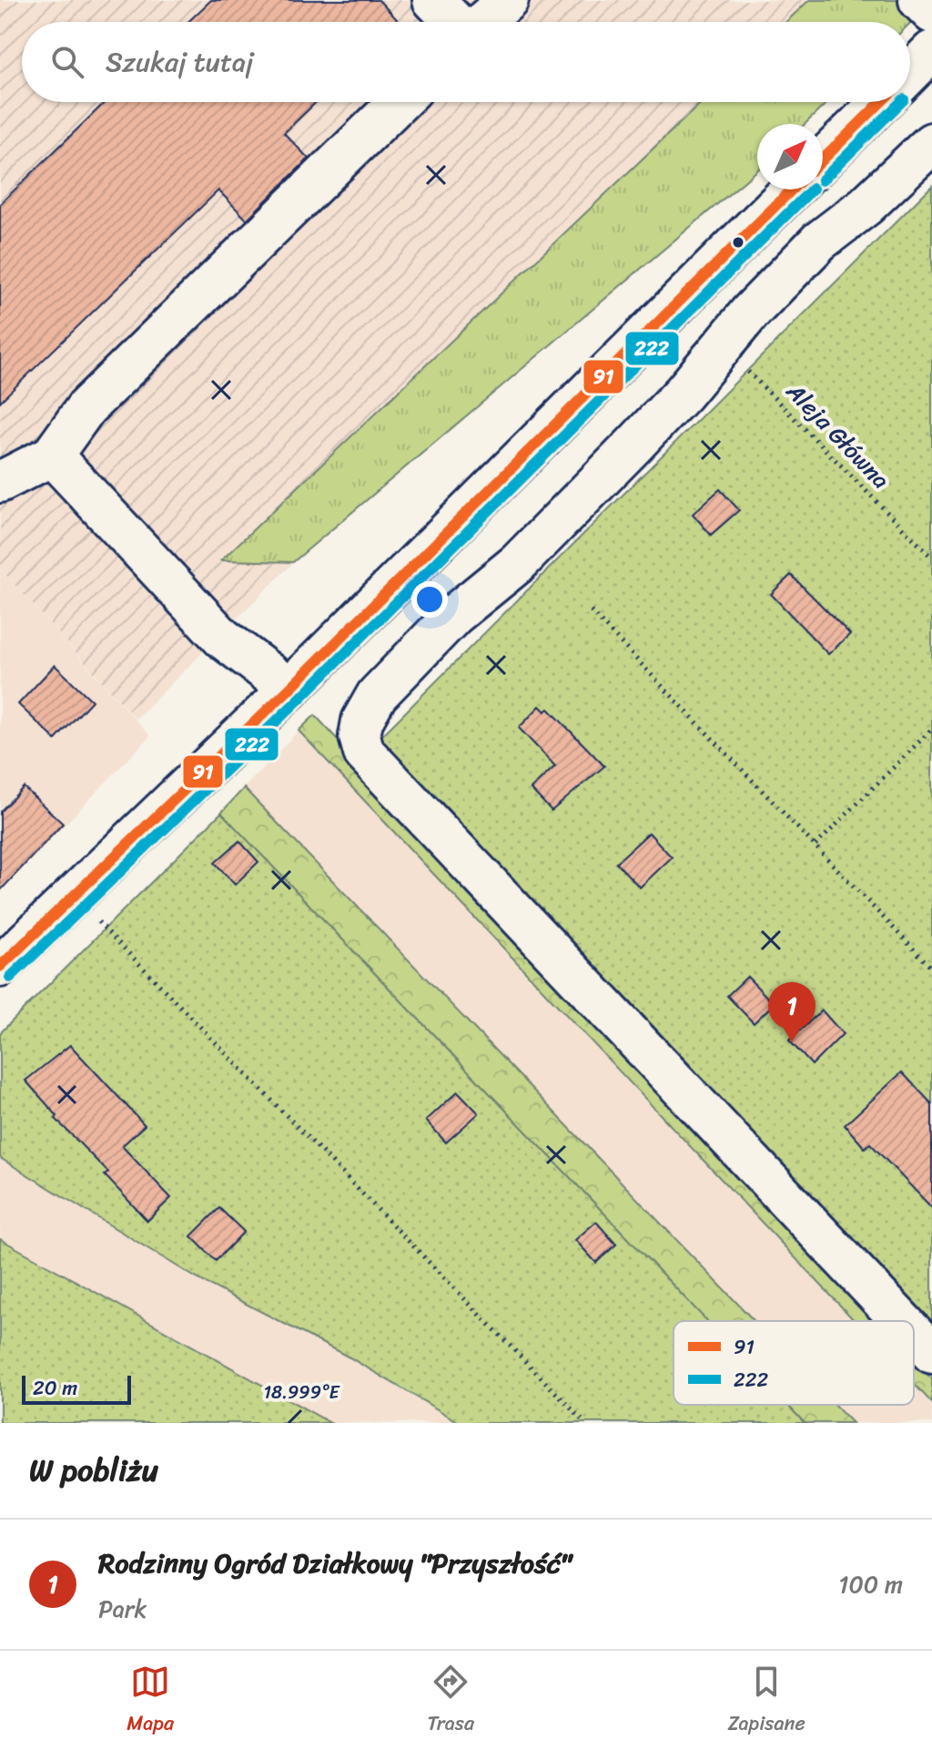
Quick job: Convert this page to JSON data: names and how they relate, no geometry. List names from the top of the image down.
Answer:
{
  "streets": {
    "path": ["Aleja Główna"]
  },
  "lines": ["transit line 91", "transit line 222"],
  "legend": ["91", "222"],
  "scale_bar": "20 m",
  "north": "top right",
  "page": {
    "search": "Szukaj tutaj",
    "pins": "1",
    "scale": "20 m",
    "heading": "W pobliżu",
    "list": [
      {
        "mark": "1",
        "name": "Rodzinny Ogród Działkowy \"Przyszłość\"",
        "note": "Park",
        "value": "100 m"
      }
    ],
    "nav": ["Mapa", "Trasa", "Zapisane"]
  },
  "coordinates": ["18.999°E"]
}
